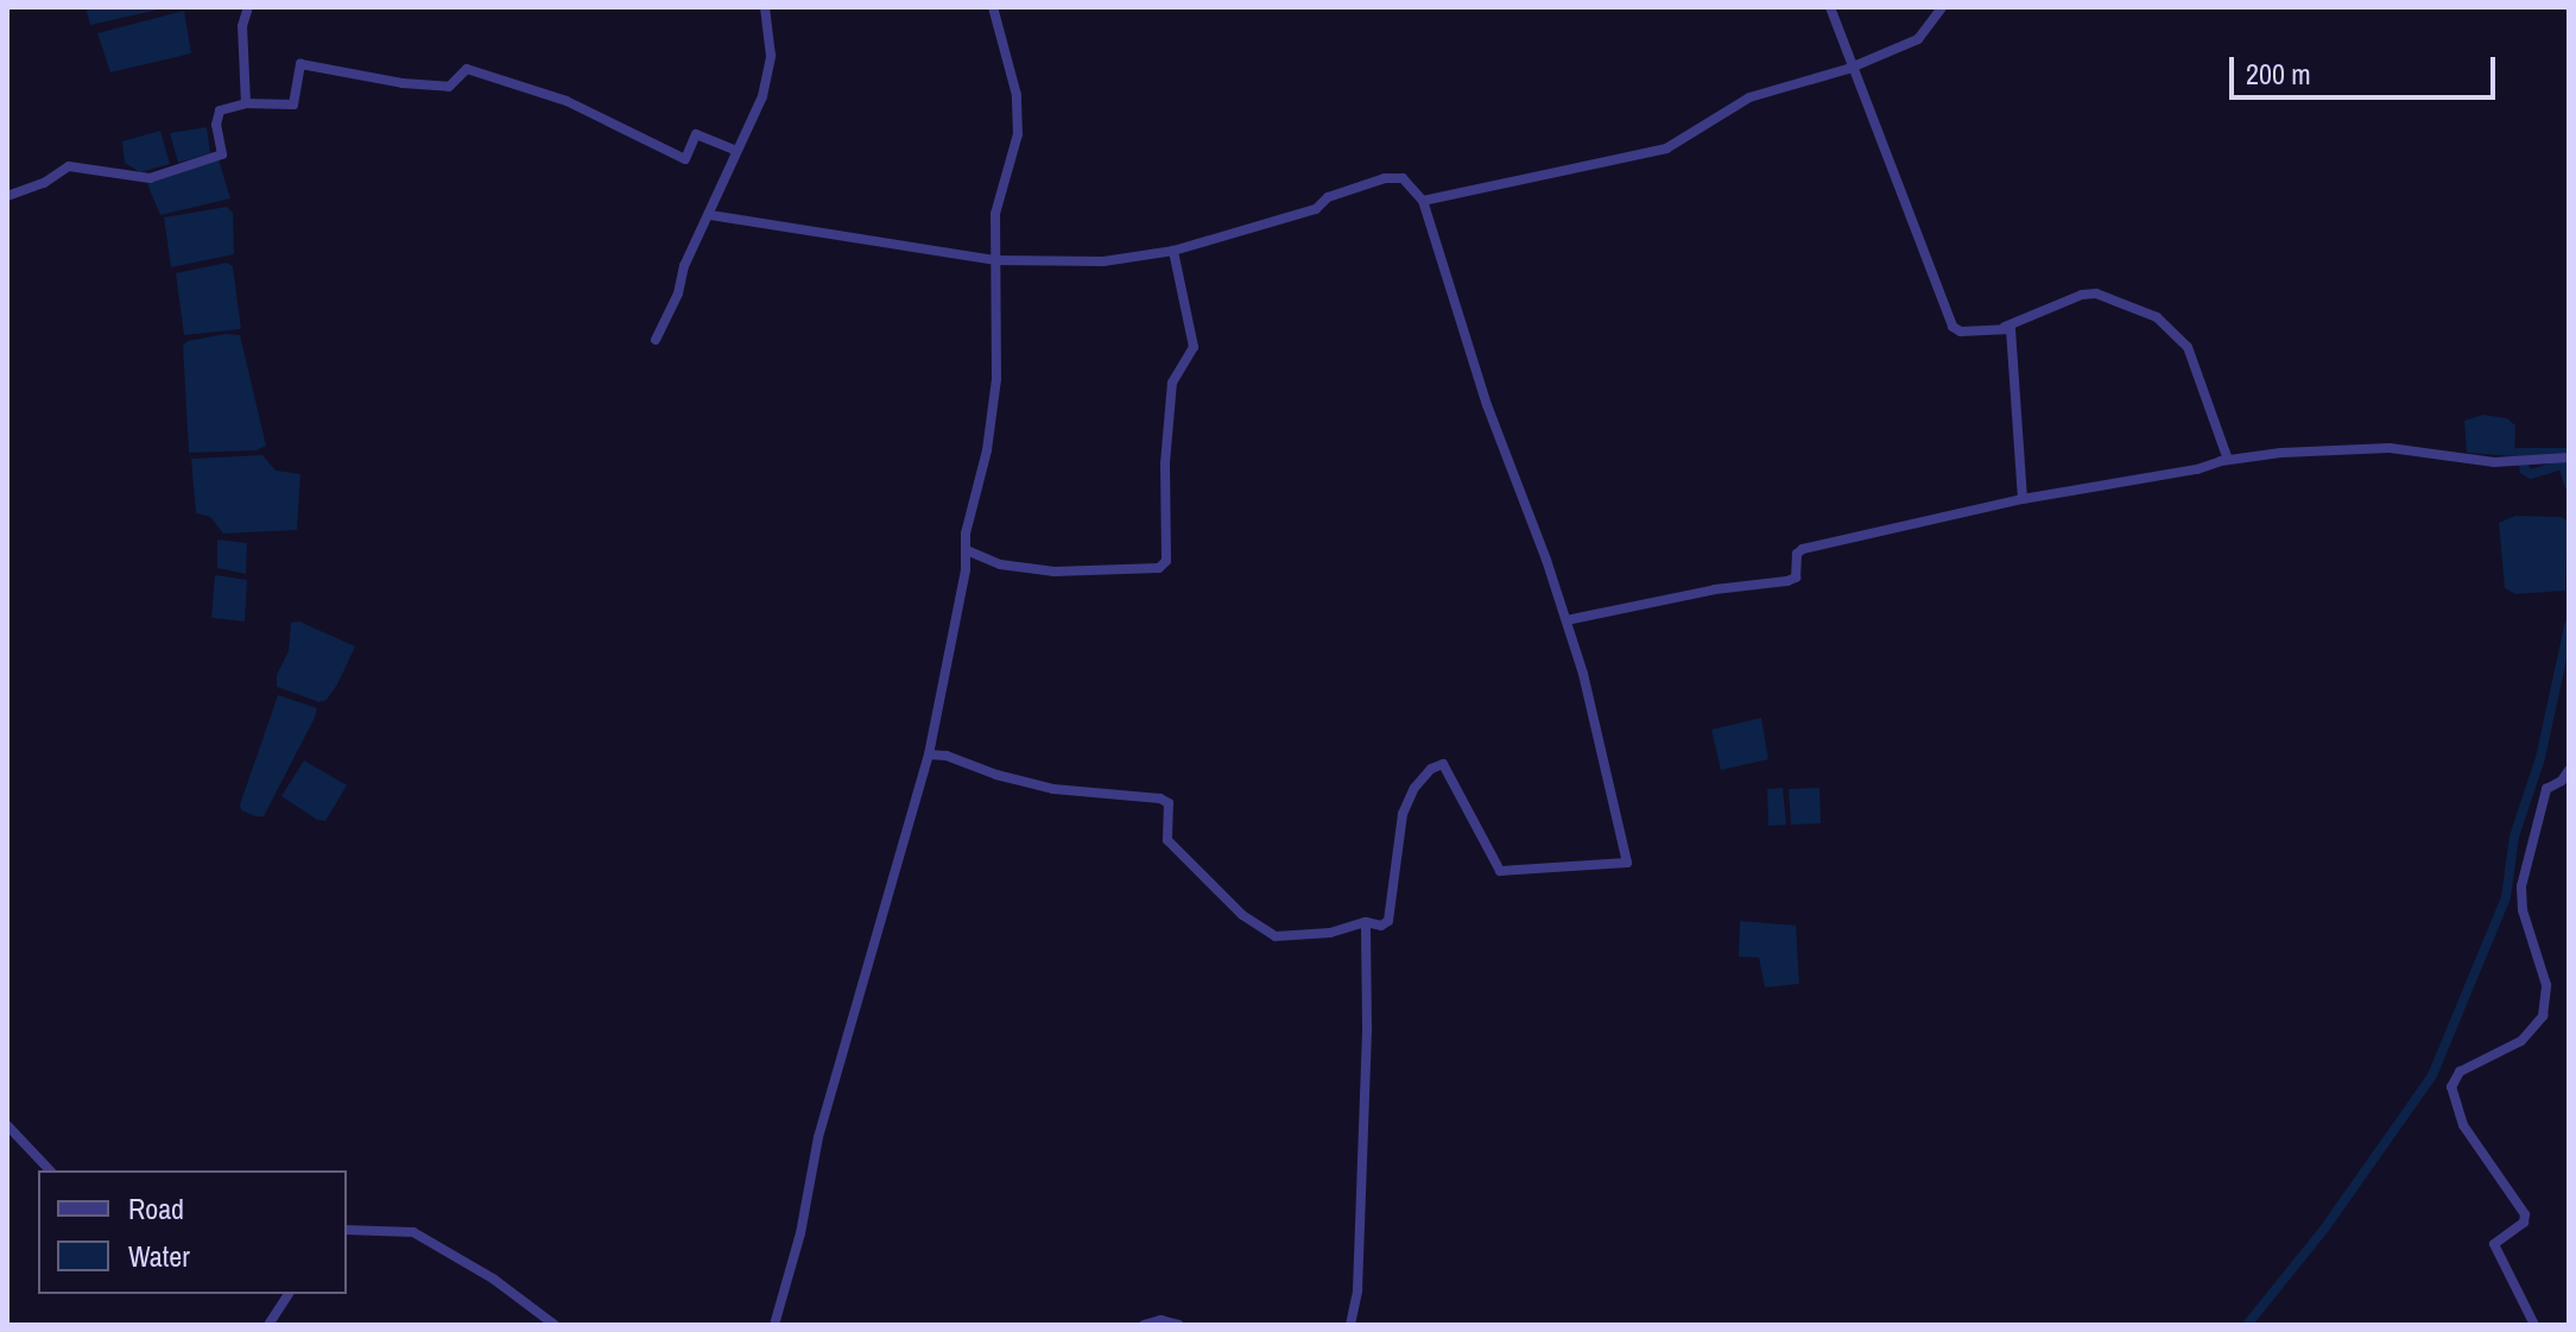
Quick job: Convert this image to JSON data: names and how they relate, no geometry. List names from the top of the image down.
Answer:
{
  "legend": ["Road", "Water"],
  "scale_bar": "200 m"
}
